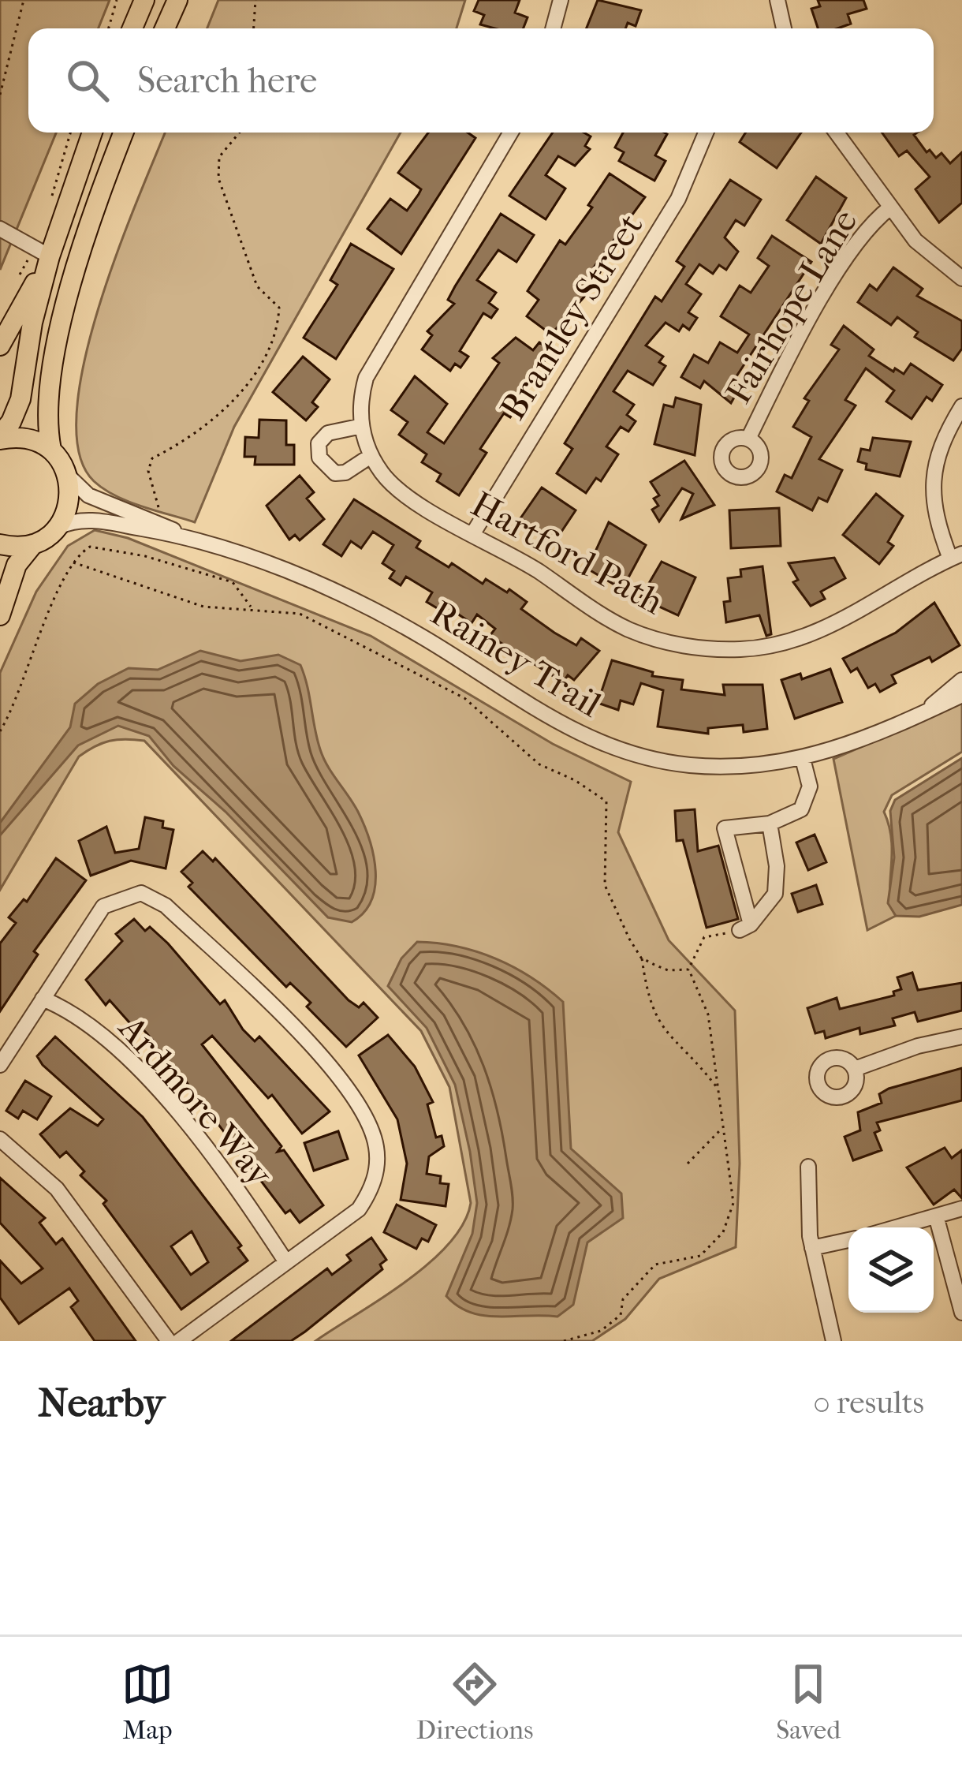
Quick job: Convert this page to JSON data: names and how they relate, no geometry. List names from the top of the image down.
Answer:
{
  "streets": {
    "street": [
      "Fairhope Lane",
      "Brantley Street",
      "Hartford Path",
      "Rainey Trail",
      "Ardmore Way"
    ]
  },
  "crossings": [
    ["Brantley Street", "Hartford Path"]
  ],
  "page": {
    "search": "Search here",
    "heading": ["Nearby", "0 results"],
    "nav": ["Map", "Directions", "Saved"]
  }
}
